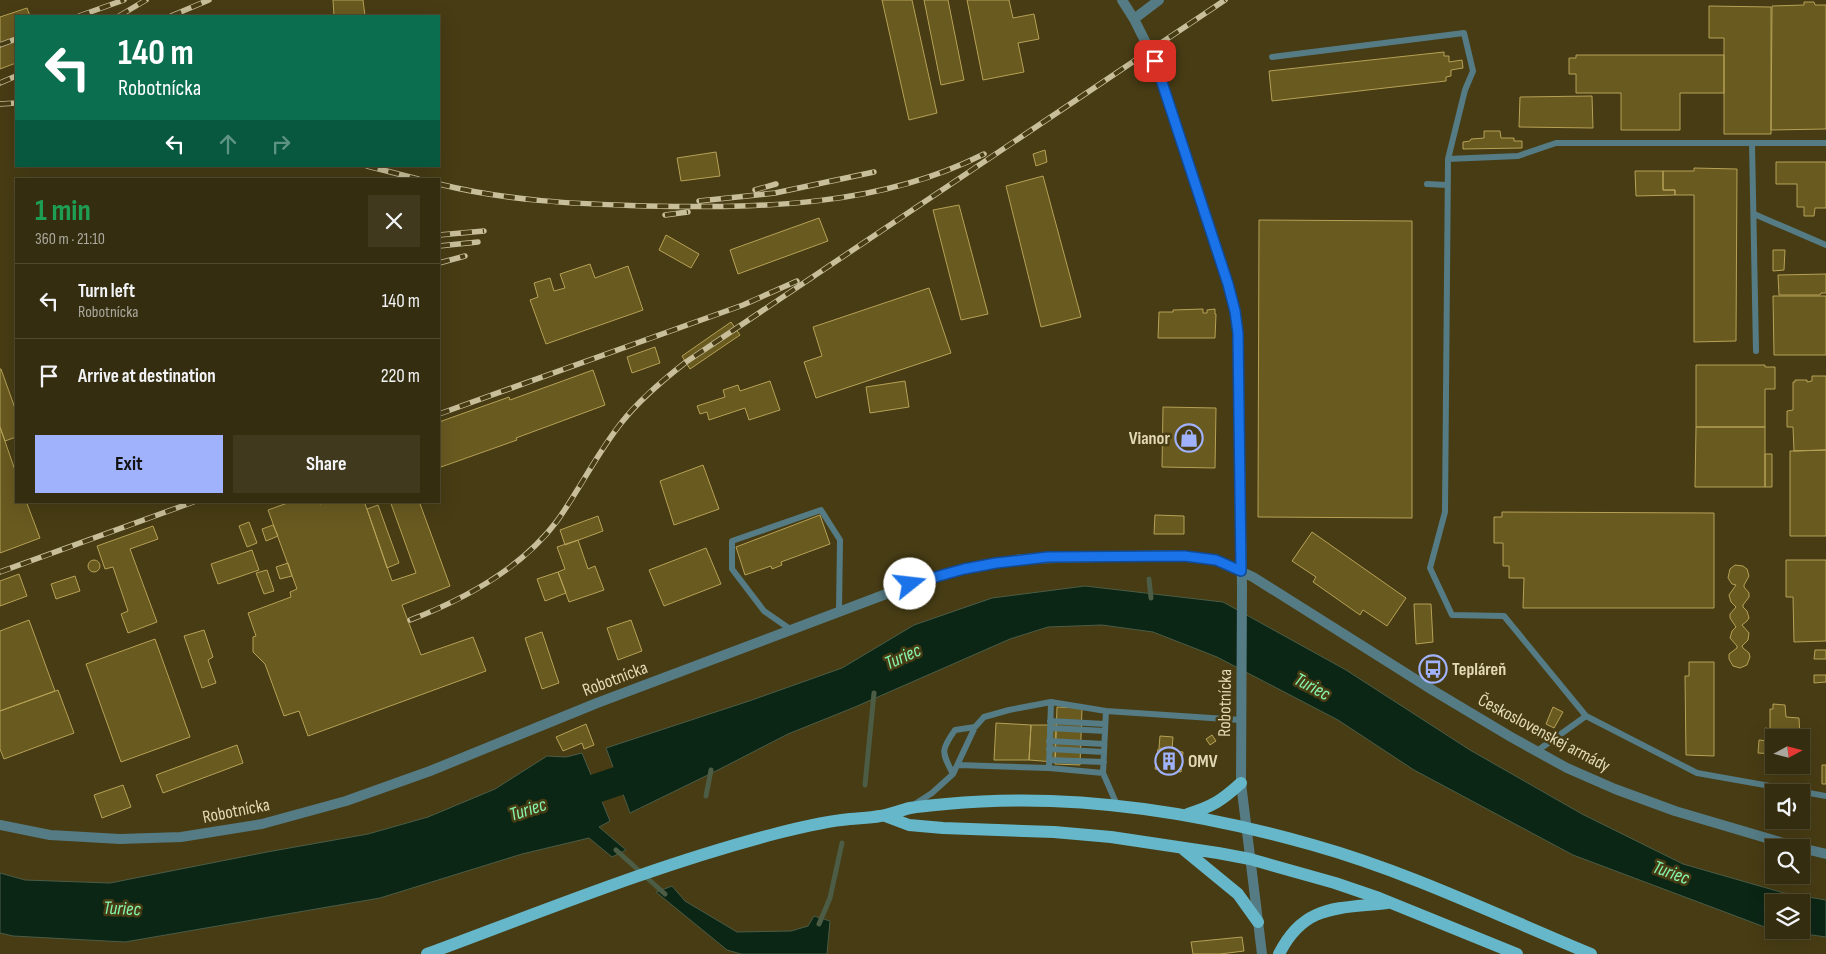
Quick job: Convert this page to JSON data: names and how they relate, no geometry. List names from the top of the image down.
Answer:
{
  "streets": {
    "street": ["Robotnícka", "Československej armády"]
  },
  "crossings": [
    ["Robotnícka", "Československej armády"]
  ],
  "water": ["Turiec"],
  "places": {
    "shop": ["Vianor"],
    "bus stop": ["Tepláreň"],
    "building": ["OMV"]
  },
  "north": "right",
  "page": {
    "turn": ["140 m", "Robotnícka"],
    "heading": ["1 min", "360 m · 21:10"],
    "list": [
      {
        "name": "Turn left",
        "note": "Robotnícka",
        "value": "140 m"
      },
      {
        "name": "Arrive at destination",
        "value": "220 m"
      }
    ],
    "buttons": ["Exit", "Share"]
  }
}
